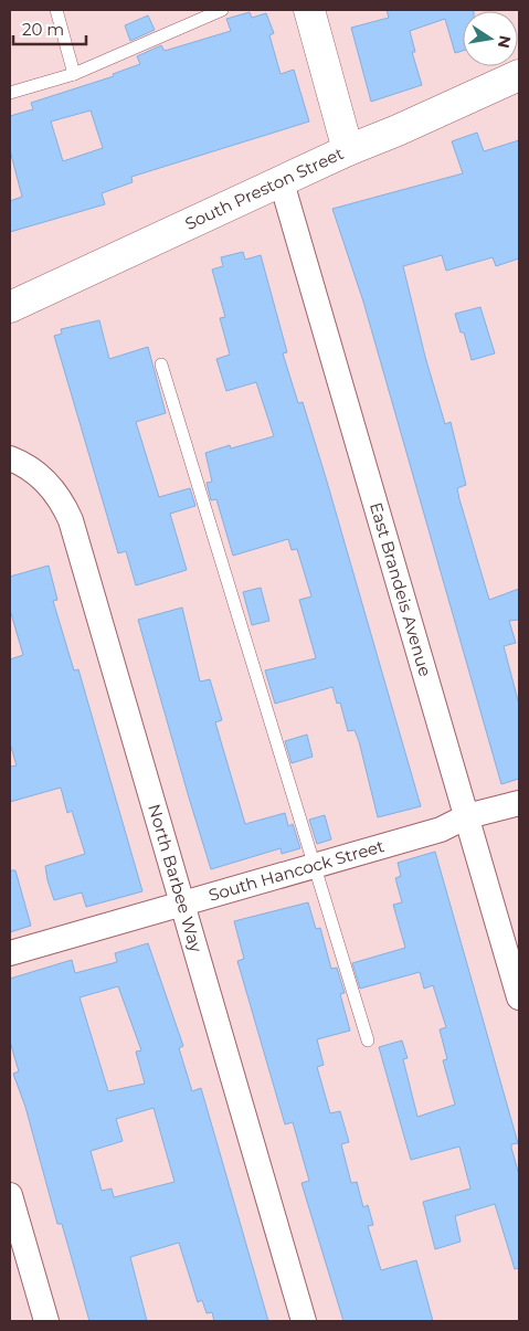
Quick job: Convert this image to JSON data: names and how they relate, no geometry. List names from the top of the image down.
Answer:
{
  "streets": {
    "main road": ["South Preston Street"],
    "street": ["East Brandeis Avenue", "South Hancock Street", "North Barbee Way"]
  },
  "crossings": [
    ["South Preston Street", "East Brandeis Avenue"],
    ["East Brandeis Avenue", "South Hancock Street"],
    ["South Hancock Street", "North Barbee Way"]
  ],
  "scale_bar": "20 m",
  "north": "right"
}
